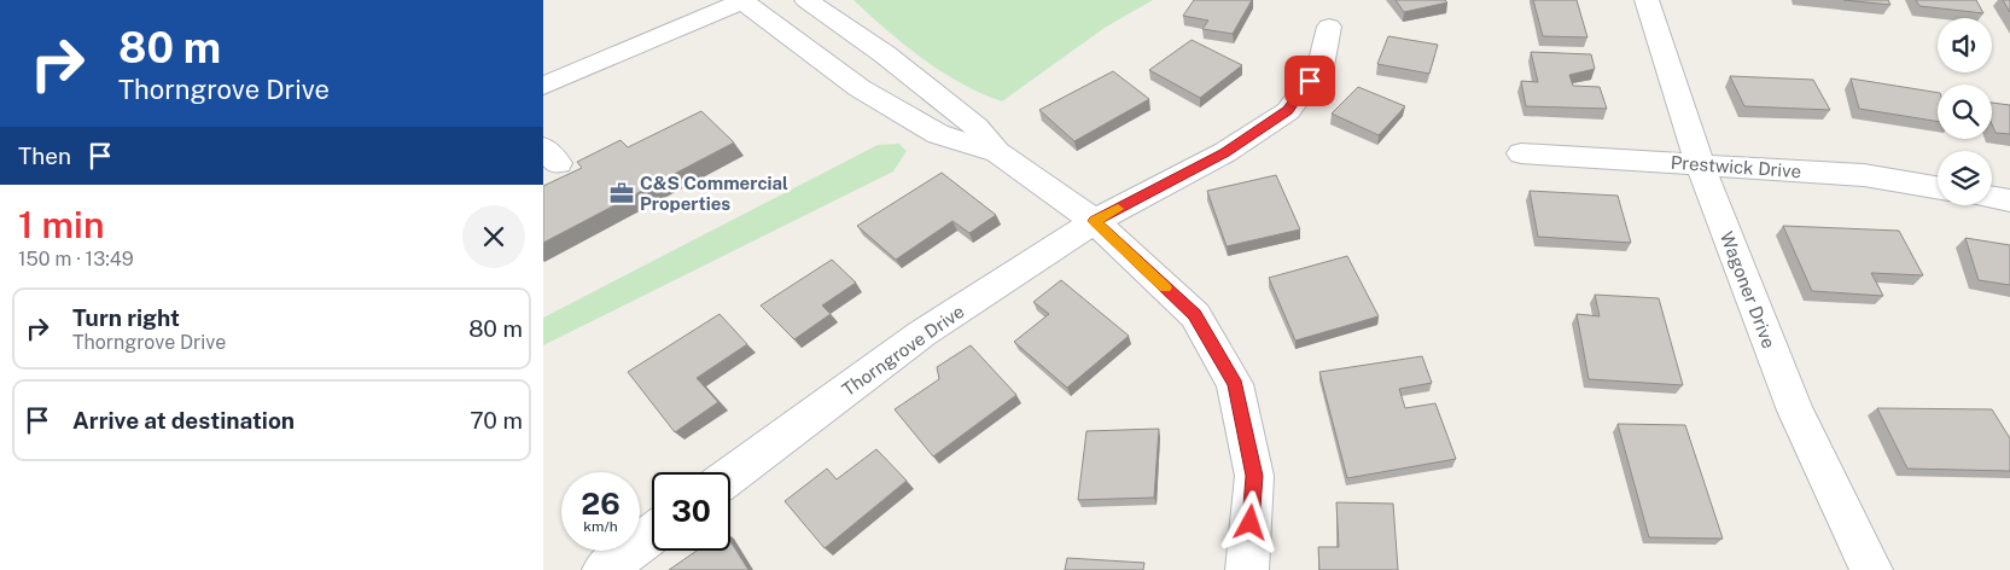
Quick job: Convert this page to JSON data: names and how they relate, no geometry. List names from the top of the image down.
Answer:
{
  "streets": {
    "street": ["Prestwick Drive", "Wagoner Drive", "Thorngrove Drive"]
  },
  "crossings": [
    ["Prestwick Drive", "Wagoner Drive"]
  ],
  "places": {
    "office": ["C&S Commercial Properties"]
  },
  "page": {
    "turn": ["80 m", "Thorngrove Drive"],
    "then": "Then",
    "heading": ["1 min", "150 m · 13:49"],
    "list": [
      {
        "name": "Turn right",
        "note": "Thorngrove Drive",
        "value": "80 m"
      },
      {
        "name": "Arrive at destination",
        "value": "70 m"
      }
    ],
    "speed": "26 km/h",
    "limit": "30"
  }
}
